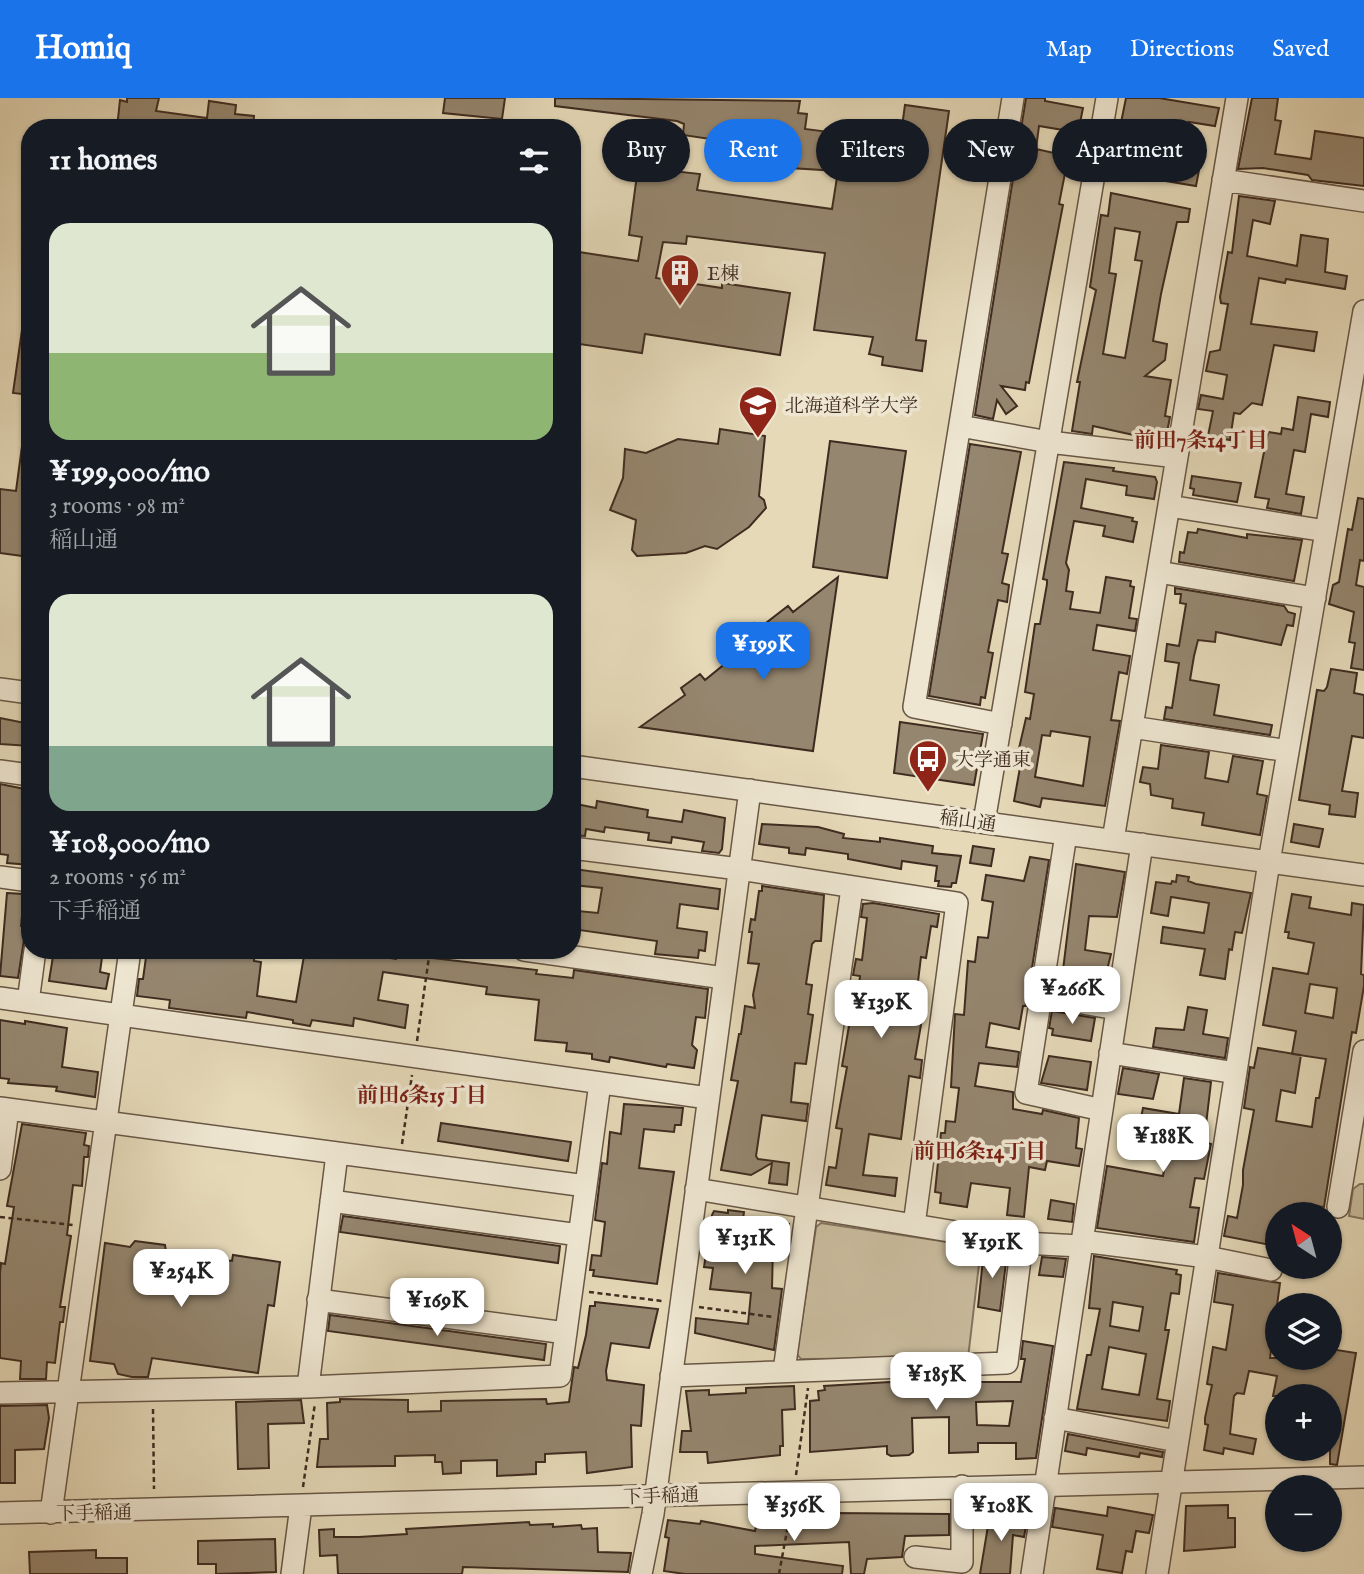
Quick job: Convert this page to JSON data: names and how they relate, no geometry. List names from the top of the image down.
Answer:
{
  "streets": {
    "street": ["稲山通", "下手稲通"]
  },
  "districts": ["前田7条14丁目", "前田6条15丁目", "前田6条14丁目"],
  "places": {
    "building": ["E棟"],
    "school or university": ["北海道科学大学"],
    "bus stop": ["大学通東"]
  },
  "north": "top left",
  "page": {
    "header": "Homiq",
    "nav": ["Map", "Directions", "Saved"],
    "chip": [
      "Buy",
      "Rent",
      "Filters",
      "New",
      "Apartment"
    ],
    "heading": "11 homes",
    "list": [
      {
        "name": "¥199,000/mo",
        "note": "3 rooms · 98 m² · 稲山通"
      },
      {
        "name": "¥108,000/mo",
        "note": "2 rooms · 56 m² · 下手稲通"
      }
    ],
    "price": [
      "¥199K",
      "¥266K",
      "¥139K",
      "¥188K",
      "¥131K",
      "¥191K",
      "¥254K",
      "¥169K",
      "¥185K",
      "¥356K",
      "¥108K"
    ],
    "map_buttons": ["+", "−"]
  }
}
